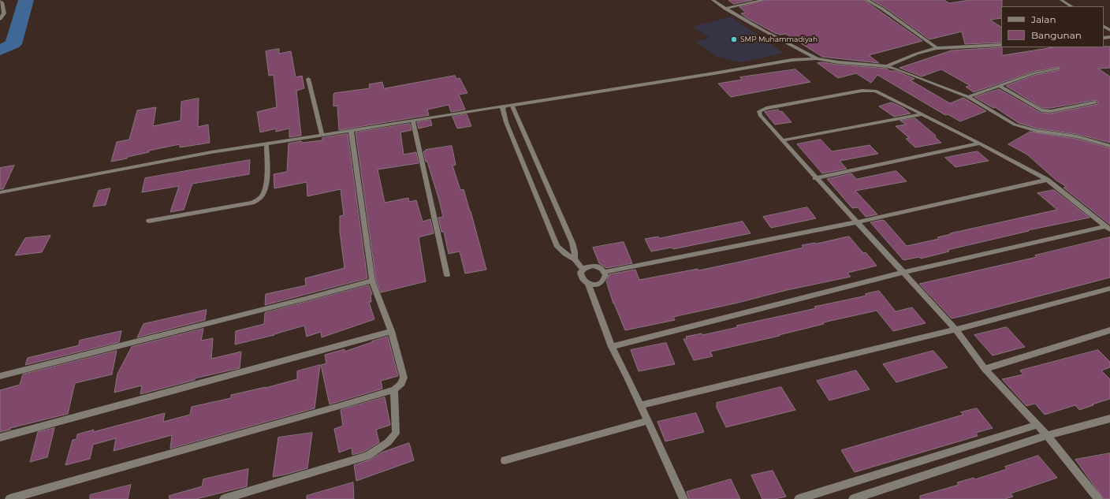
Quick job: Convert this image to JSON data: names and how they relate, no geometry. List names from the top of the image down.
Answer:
{
  "places": ["SMP Muhammadiyah"],
  "legend": ["Jalan", "Bangunan"]
}
